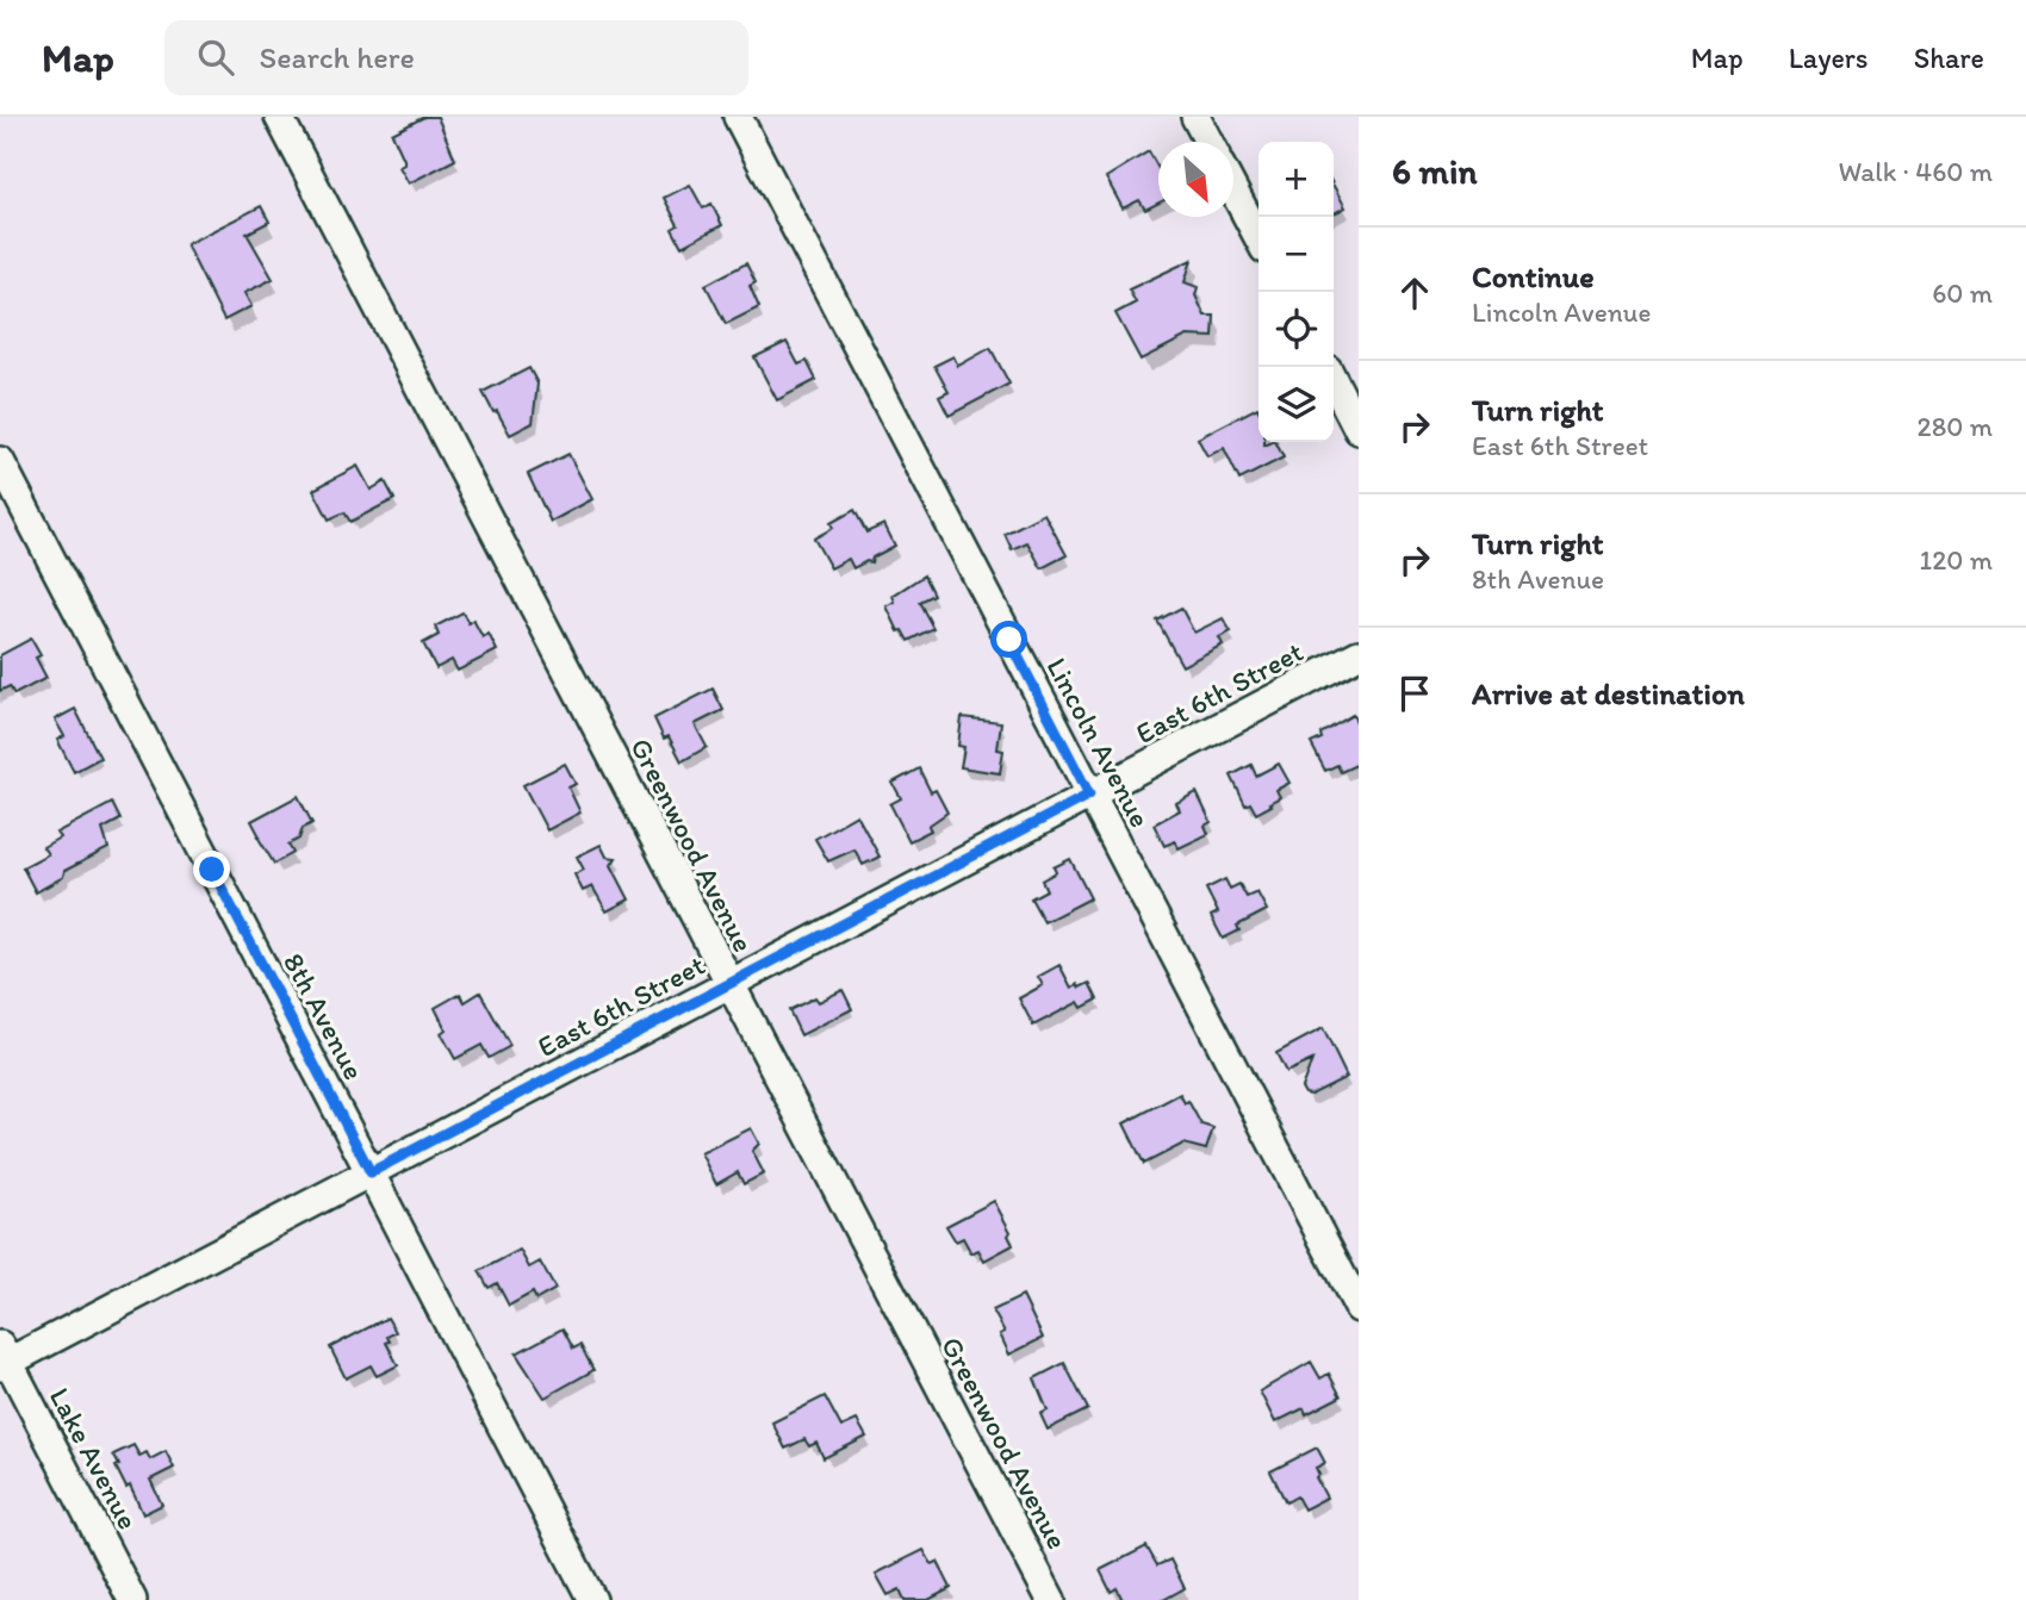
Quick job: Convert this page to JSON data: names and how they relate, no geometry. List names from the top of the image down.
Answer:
{
  "streets": {
    "street": [
      "East 6th Street",
      "Lincoln Avenue",
      "Greenwood Avenue",
      "8th Avenue",
      "Lake Avenue"
    ]
  },
  "crossings": [
    ["East 6th Street", "Lincoln Avenue"],
    ["East 6th Street", "Greenwood Avenue"],
    ["East 6th Street", "8th Avenue"],
    ["East 6th Street", "Lake Avenue"]
  ],
  "north": "bottom right",
  "page": {
    "header": "Map",
    "search": "Search here",
    "nav": ["Map", "Layers", "Share"],
    "heading": ["6 min", "Walk · 460 m"],
    "map_buttons": ["+", "−"],
    "list": [
      ["Continue", "Lincoln Avenue", "60 m"],
      ["Turn right", "East 6th Street", "280 m"],
      ["Turn right", "8th Avenue", "120 m"],
      "Arrive at destination"
    ]
  }
}
